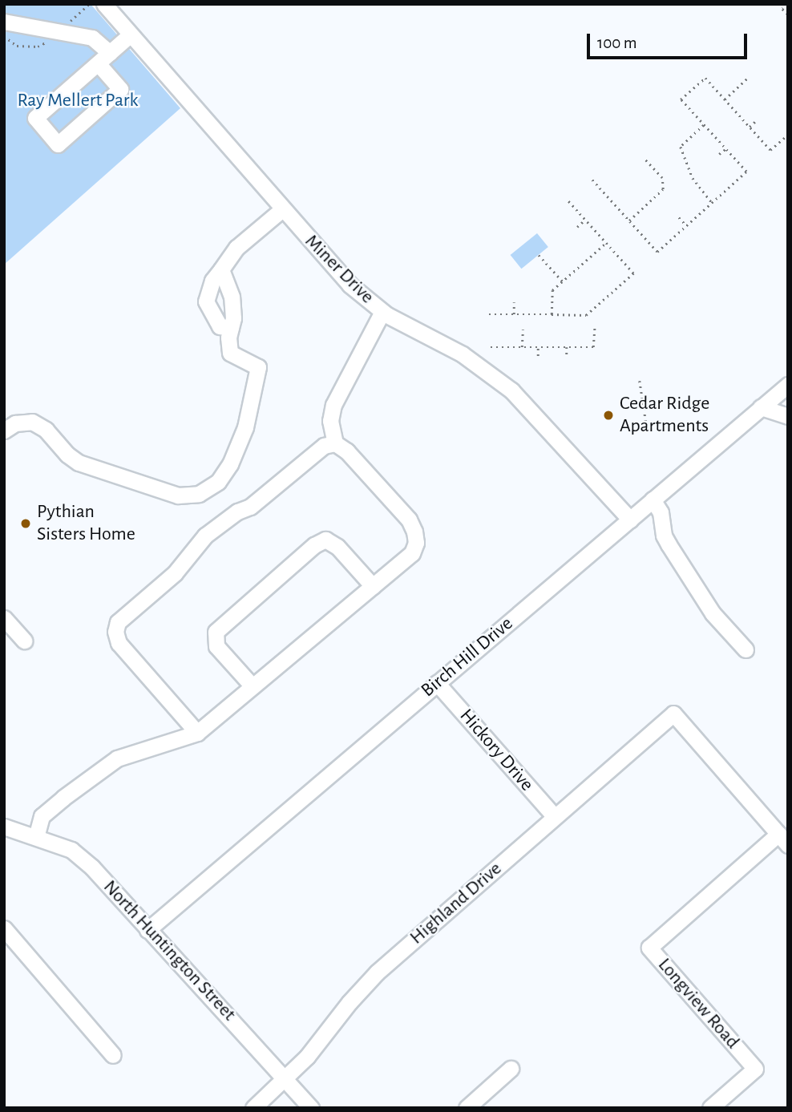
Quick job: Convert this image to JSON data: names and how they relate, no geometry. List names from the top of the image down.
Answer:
{
  "streets": {
    "street": [
      "Miner Drive",
      "Birch Hill Drive",
      "Hickory Drive",
      "Highland Drive",
      "North Huntington Street",
      "Longview Road"
    ]
  },
  "crossings": [
    ["Miner Drive", "Birch Hill Drive"],
    ["Birch Hill Drive", "Hickory Drive"],
    ["Birch Hill Drive", "North Huntington Street"],
    ["Hickory Drive", "Highland Drive"],
    ["Highland Drive", "North Huntington Street"],
    ["Highland Drive", "Longview Road"]
  ],
  "parks": ["Ray Mellert Park"],
  "places": ["Cedar Ridge Apartments", "Pythian Sisters Home"],
  "scale_bar": "100 m"
}
